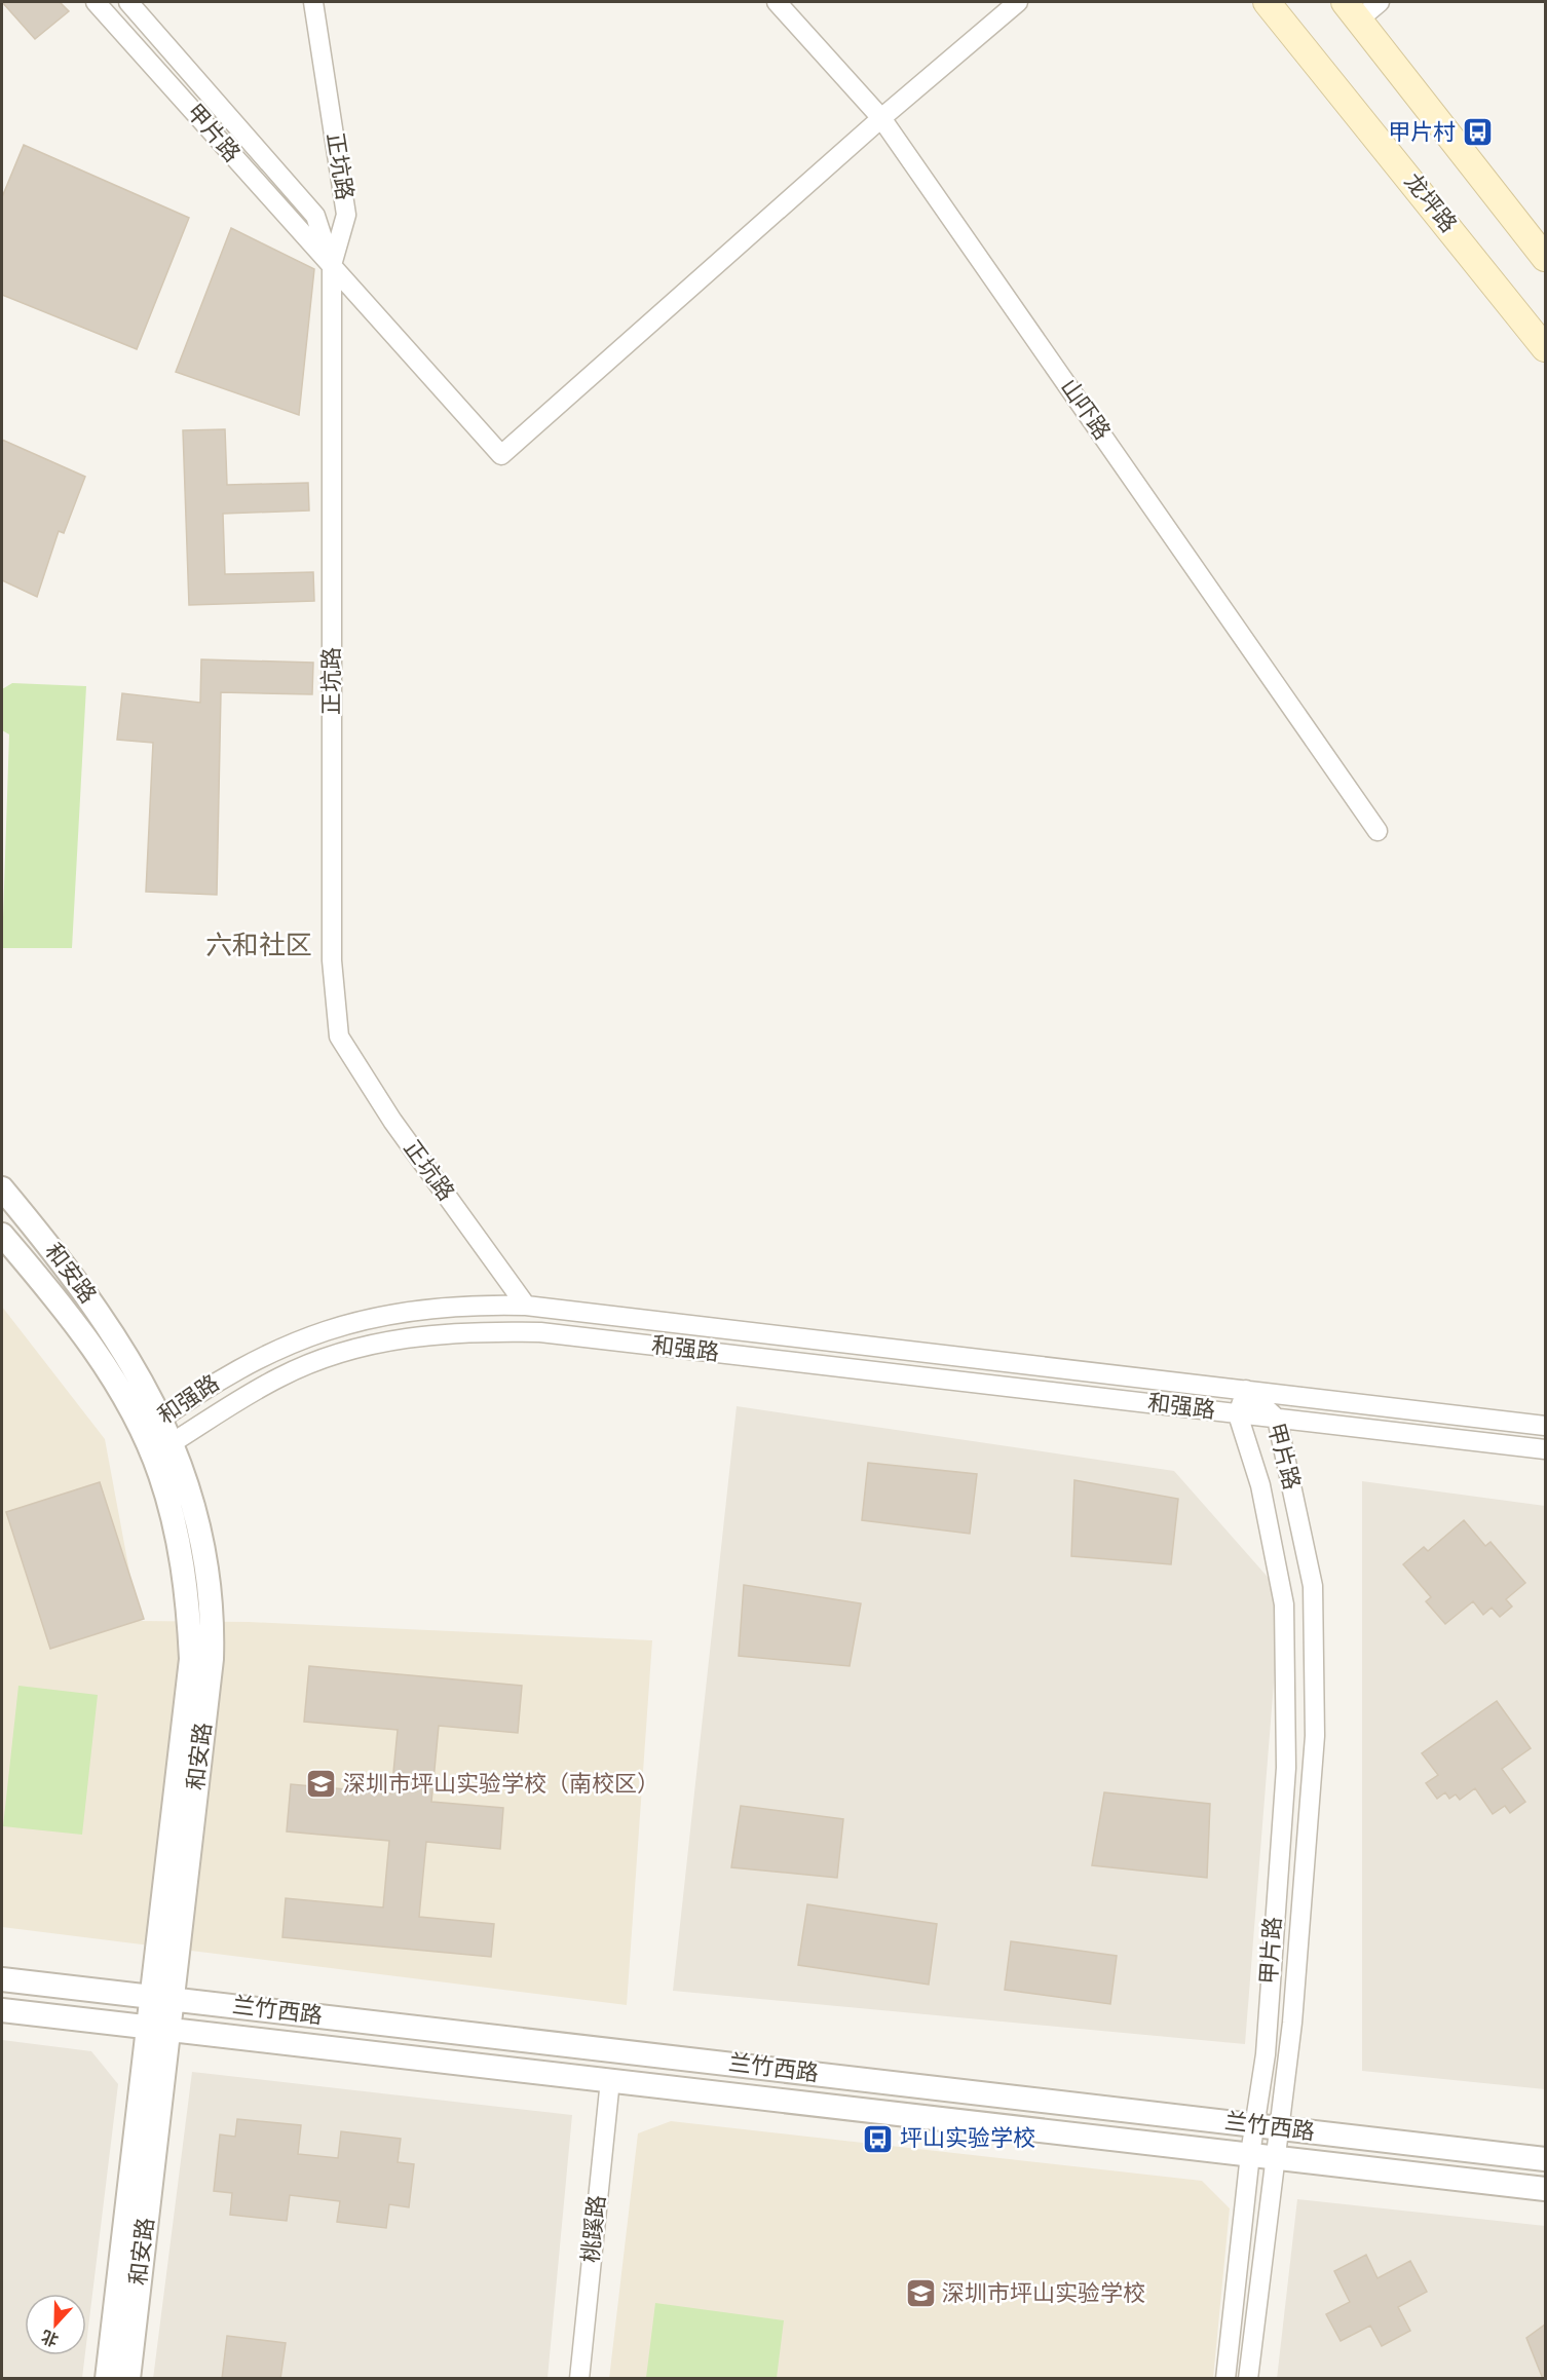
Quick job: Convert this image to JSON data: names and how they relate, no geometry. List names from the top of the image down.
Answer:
{
  "streets": {
    "main road": ["龙坪路"],
    "street": [
      "甲片路",
      "正坑路",
      "山吓路",
      "和安路",
      "和强路",
      "兰竹西路",
      "桃蹊路"
    ]
  },
  "crossings": [
    ["甲片路", "正坑路"],
    ["甲片路", "山吓路"],
    ["甲片路", "和强路"],
    ["甲片路", "兰竹西路"],
    ["正坑路", "和强路"],
    ["和安路", "和强路"],
    ["和安路", "兰竹西路"],
    ["兰竹西路", "桃蹊路"]
  ],
  "districts": ["六和社区"],
  "places": {
    "bus stop": ["甲片村", "坪山实验学校"],
    "school or university": ["深圳市坪山实验学校（南校区）", "深圳市坪山实验学校"]
  },
  "north": "bottom"
}
